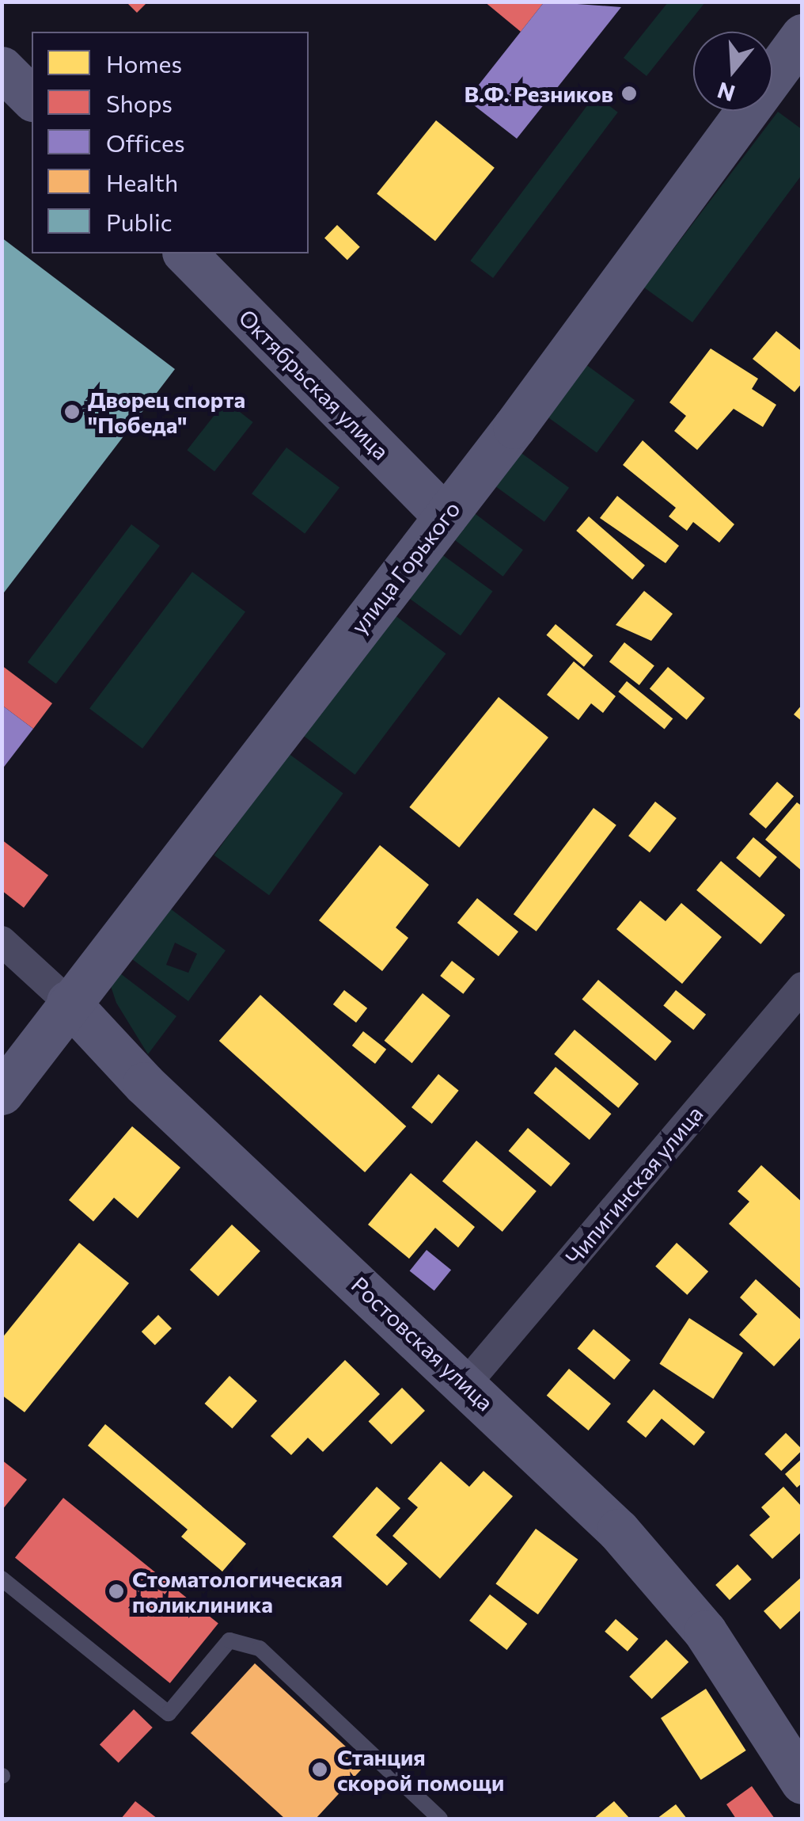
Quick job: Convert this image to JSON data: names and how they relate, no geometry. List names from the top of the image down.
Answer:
{
  "streets": {
    "street": [
      "Октябрьская улица",
      "улица Горького",
      "Чипигинская улица",
      "Ростовская улица"
    ]
  },
  "crossings": [
    ["Октябрьская улица", "улица Горького"],
    ["улица Горького", "Ростовская улица"],
    ["Чипигинская улица", "Ростовская улица"]
  ],
  "places": [
    "В.Ф. Резников",
    "Дворец спорта \"Победа\"",
    "Стоматологическая поликлиника",
    "Станция скорой помощи"
  ],
  "legend": [
    "Homes",
    "Shops",
    "Offices",
    "Health",
    "Public"
  ],
  "north": "bottom"
}
